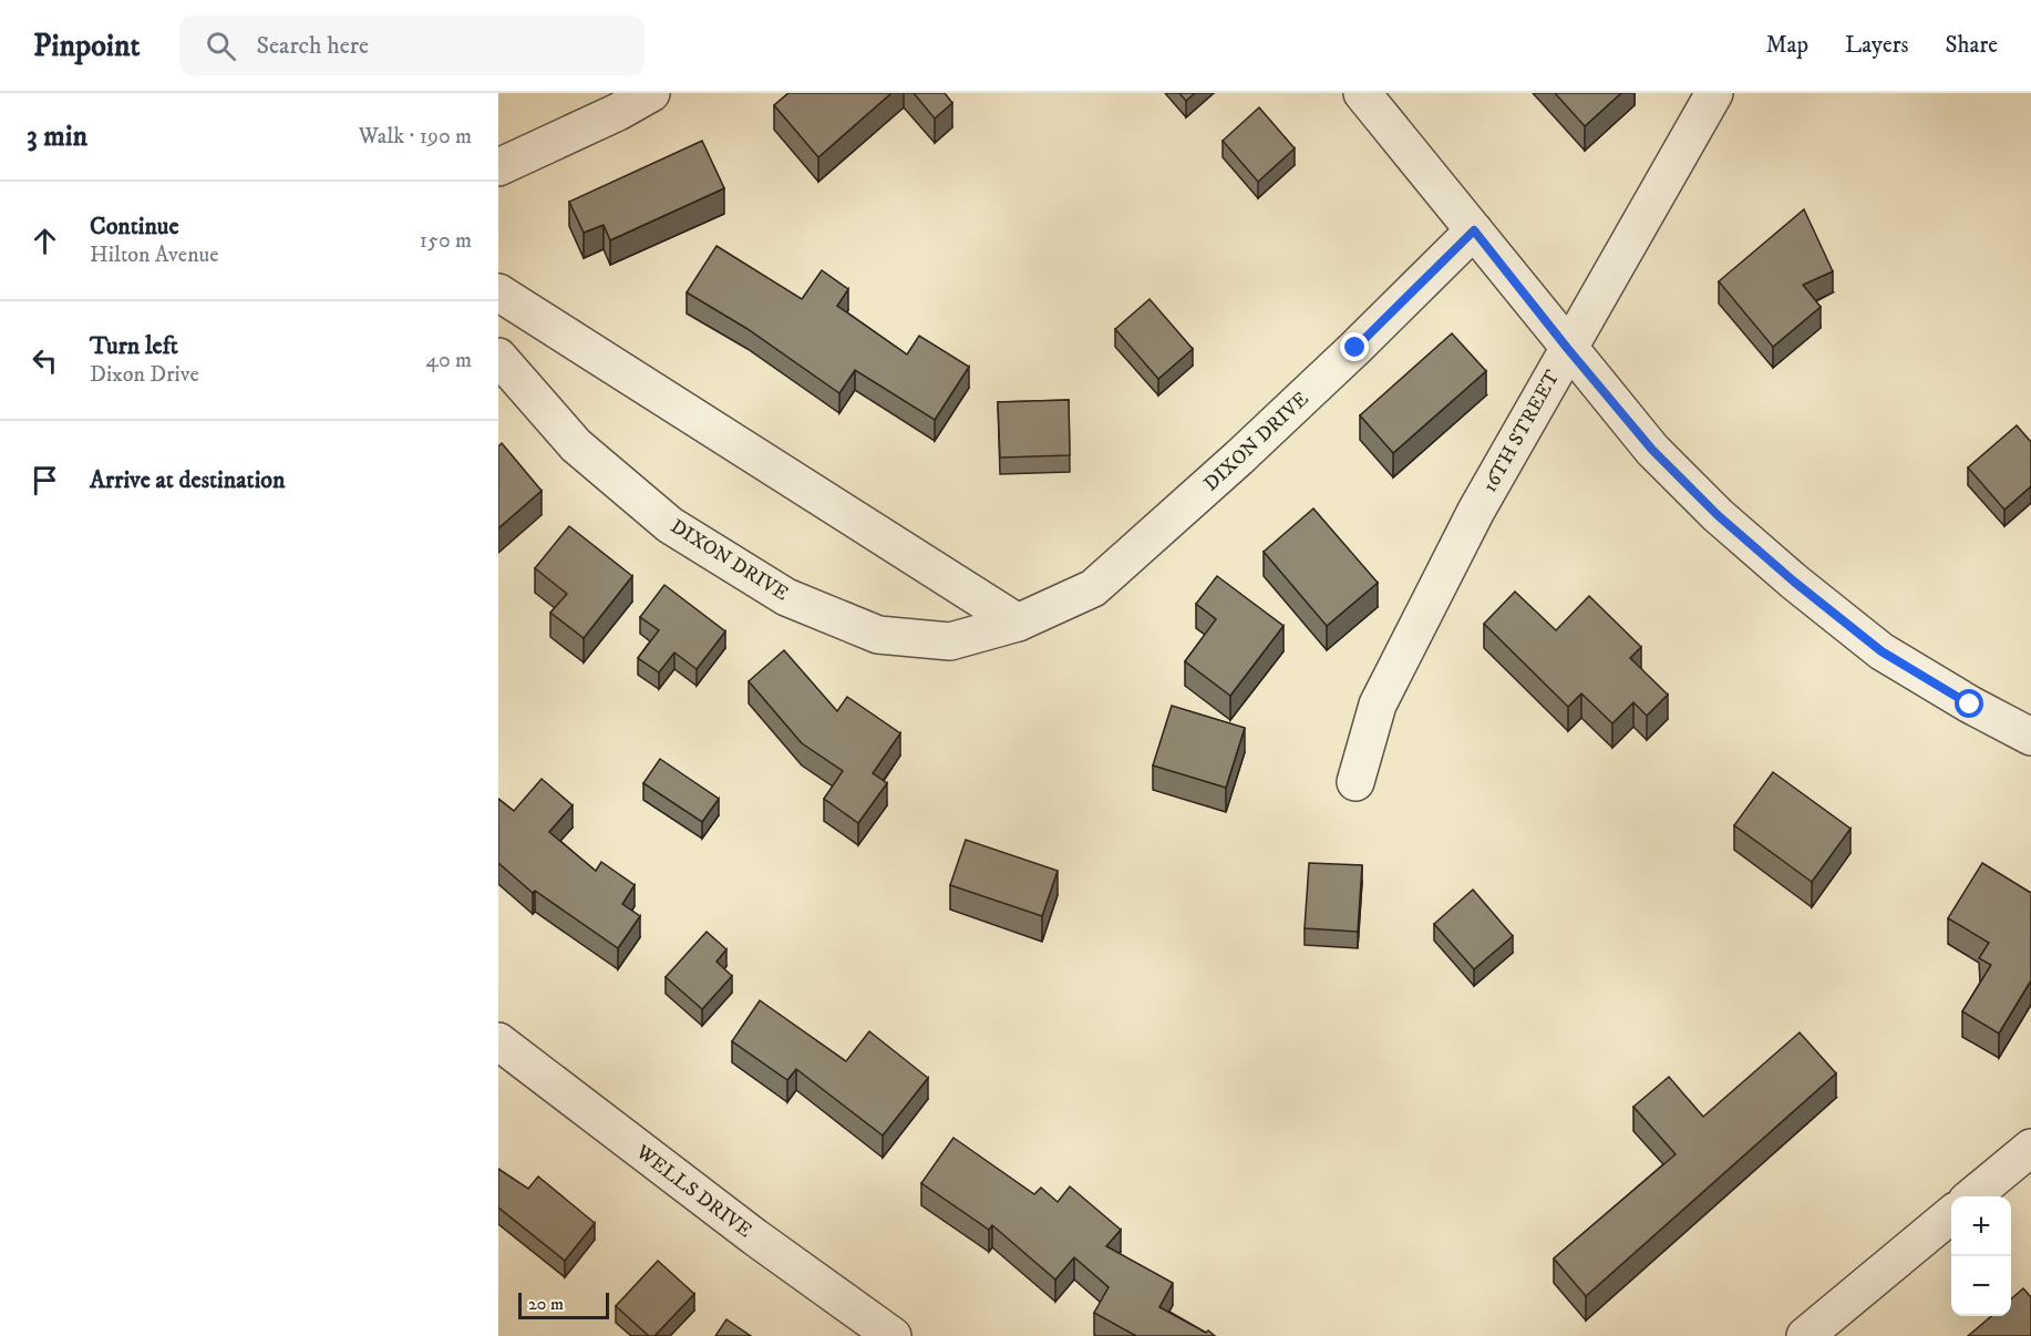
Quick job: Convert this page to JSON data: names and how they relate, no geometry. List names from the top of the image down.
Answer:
{
  "streets": {
    "street": ["16TH STREET", "DIXON DRIVE", "WELLS DRIVE"]
  },
  "scale_bar": "20 m",
  "page": {
    "header": "Pinpoint",
    "search": "Search here",
    "nav": ["Map", "Layers", "Share"],
    "heading": ["3 min", "Walk · 190 m"],
    "list": [
      ["Continue", "Hilton Avenue", "150 m"],
      ["Turn left", "Dixon Drive", "40 m"],
      "Arrive at destination"
    ],
    "map_buttons": ["+", "−"],
    "scale": "20 m"
  }
}
